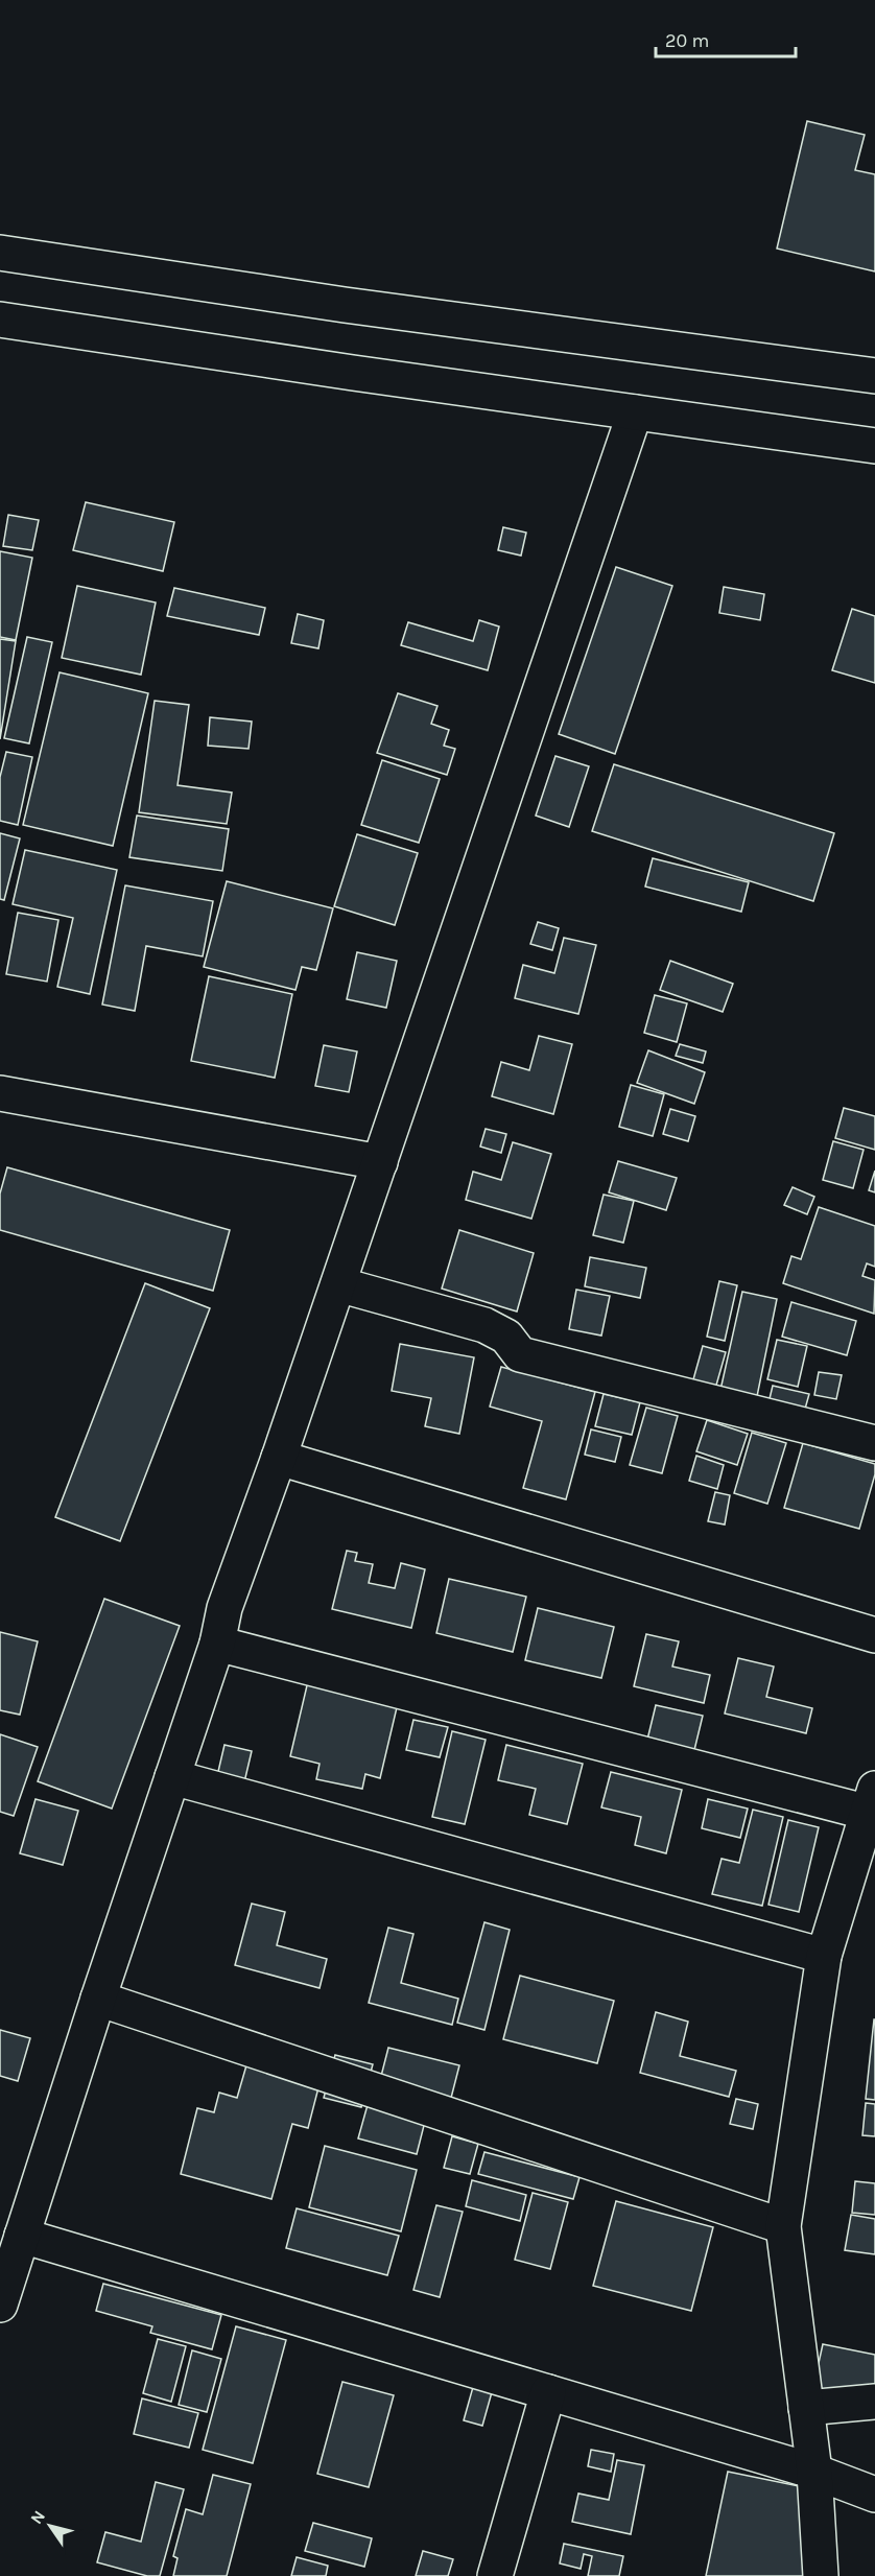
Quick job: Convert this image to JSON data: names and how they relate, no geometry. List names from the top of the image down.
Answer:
{
  "scale_bar": "20 m",
  "north": "top left"
}
